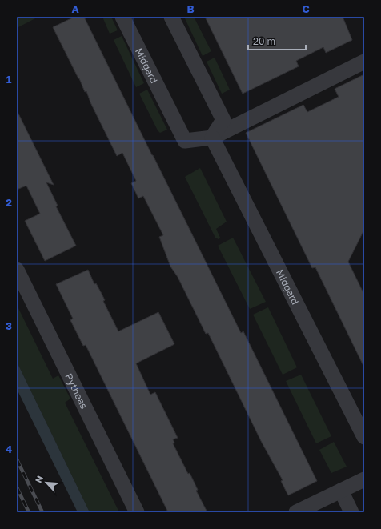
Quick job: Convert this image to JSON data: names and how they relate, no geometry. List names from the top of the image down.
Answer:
{
  "streets": {
    "street": ["Midgard", "Pytheas"]
  },
  "scale_bar": "20 m",
  "north": "top left",
  "grid": {
    "columns": ["A", "B", "C"],
    "rows": [
      "1",
      "2",
      "3",
      "4"
    ]
  }
}
